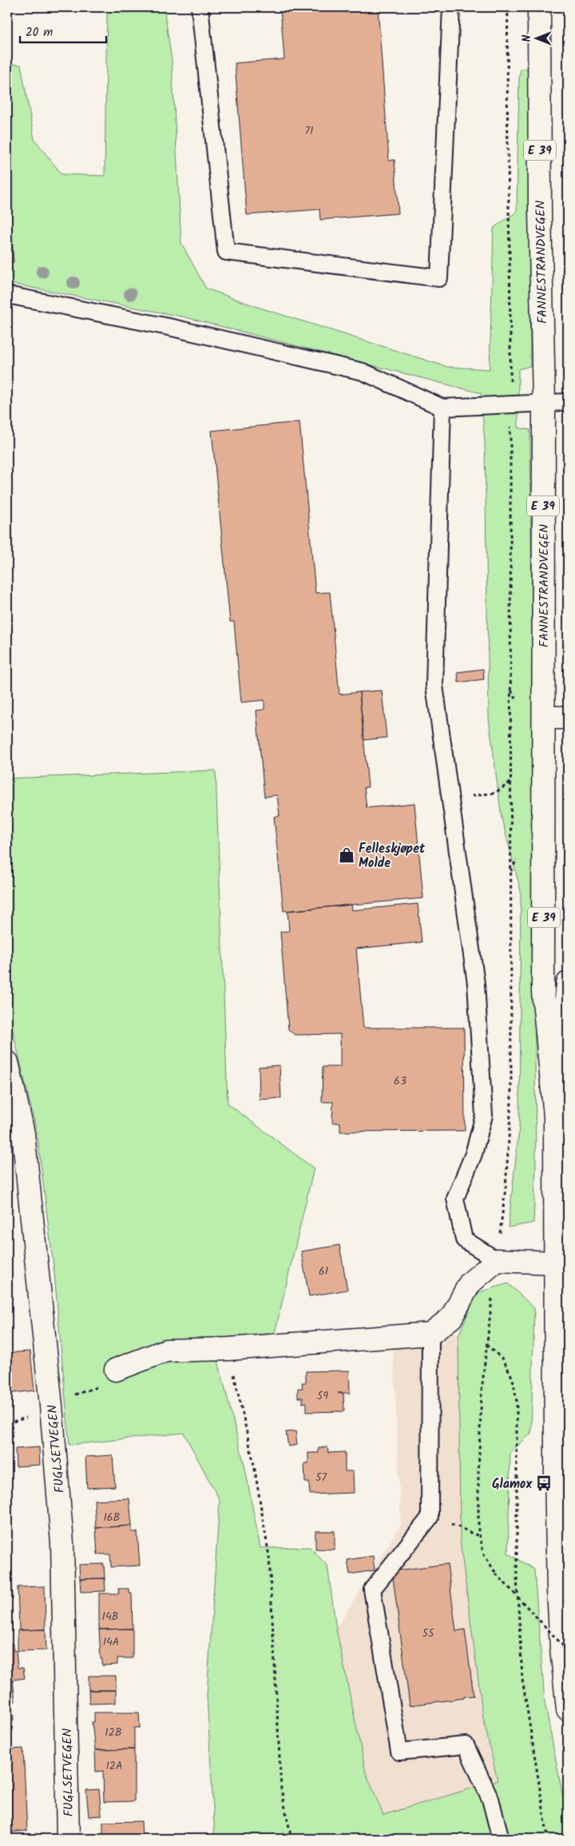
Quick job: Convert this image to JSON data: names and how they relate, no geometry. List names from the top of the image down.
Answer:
{
  "streets": {
    "main road": ["E 39", "FANNESTRANDVEGEN", "FUGLSETVEGEN"]
  },
  "places": {
    "shop": ["Felleskjøpet Molde"],
    "bus stop": ["Glamox"]
  },
  "house_numbers": [
    "71",
    "63",
    "61",
    "59",
    "57",
    "16B",
    "14B",
    "55",
    "14A",
    "12B",
    "12A"
  ],
  "scale_bar": "20 m",
  "north": "left"
}
